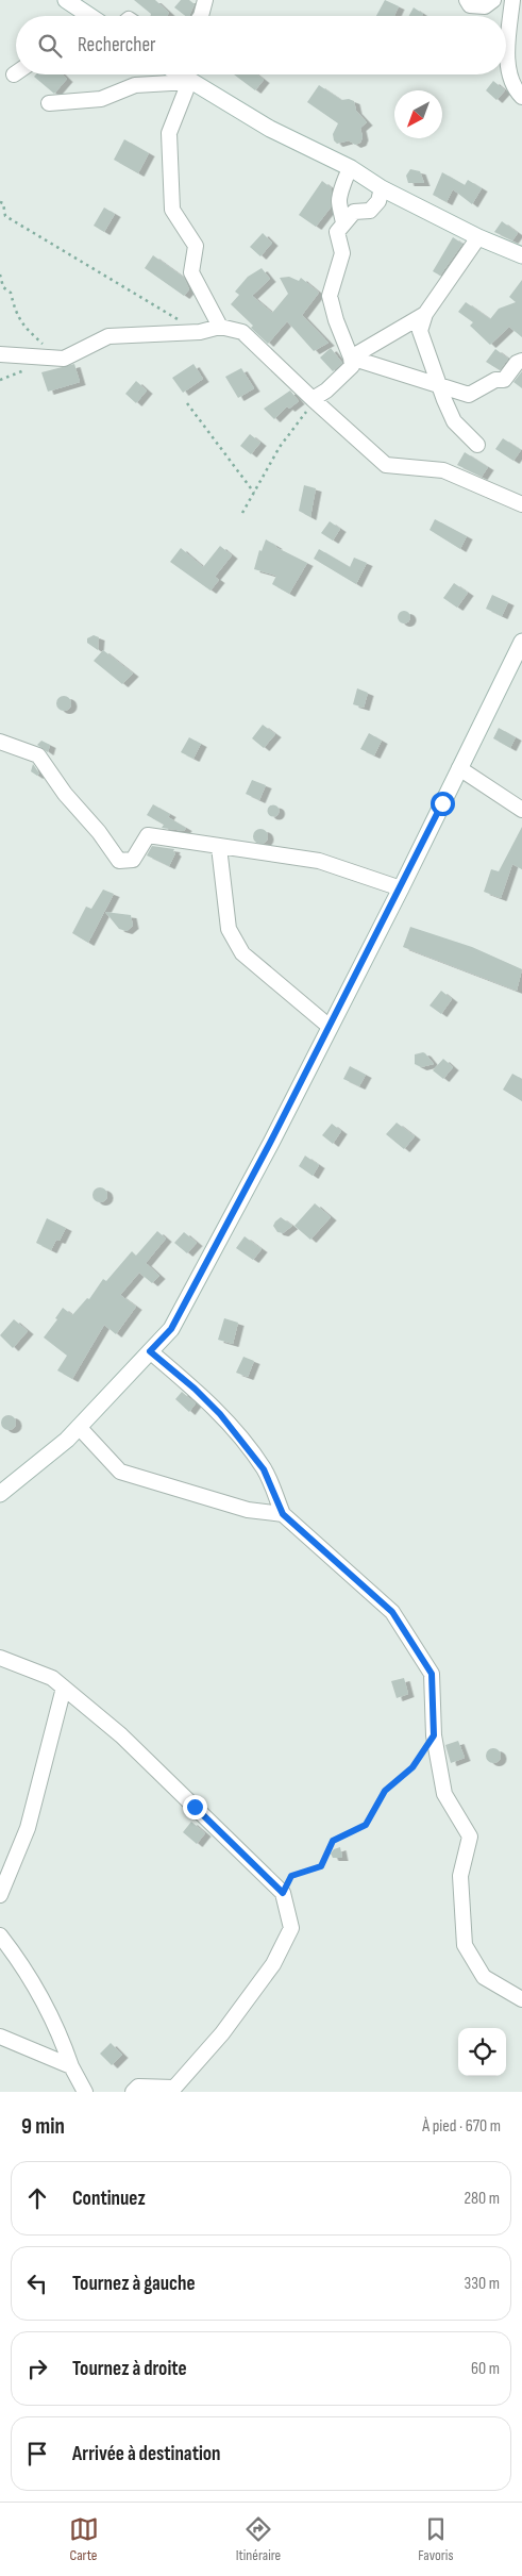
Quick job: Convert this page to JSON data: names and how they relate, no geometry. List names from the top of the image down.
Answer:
{
  "north": "bottom left",
  "page": {
    "search": "Rechercher",
    "heading": ["9 min", "À pied · 670 m"],
    "list": [
      ["Continuez", "280 m"],
      ["Tournez à gauche", "330 m"],
      ["Tournez à droite", "60 m"],
      "Arrivée à destination"
    ],
    "nav": ["Carte", "Itinéraire", "Favoris"]
  }
}
